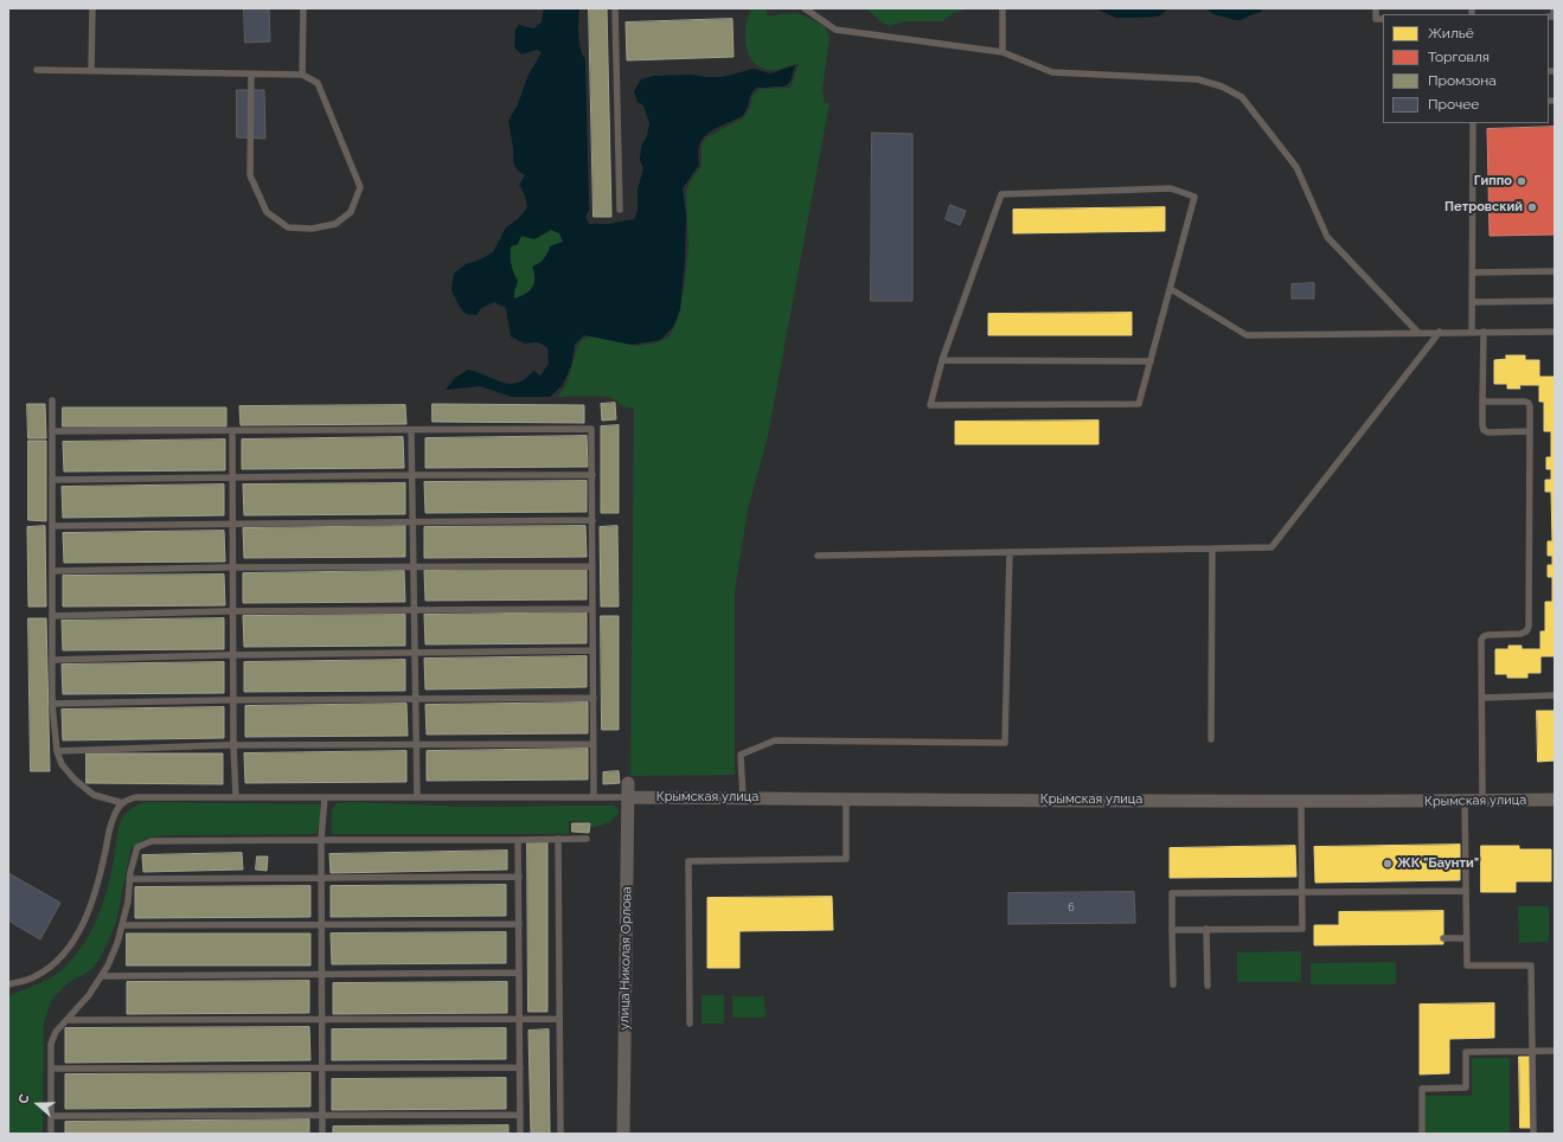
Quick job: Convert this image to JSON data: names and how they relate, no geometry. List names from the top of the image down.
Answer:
{
  "streets": {
    "street": ["Крымская улица", "улица Николая Орлова"]
  },
  "crossings": [
    ["Крымская улица", "улица Николая Орлова"]
  ],
  "places": ["Гиппо", "Петровский", "ЖК \"Баунти\""],
  "house_numbers": ["6"],
  "legend": [
    "Жильё",
    "Торговля",
    "Промзона",
    "Прочее"
  ],
  "north": "left"
}
